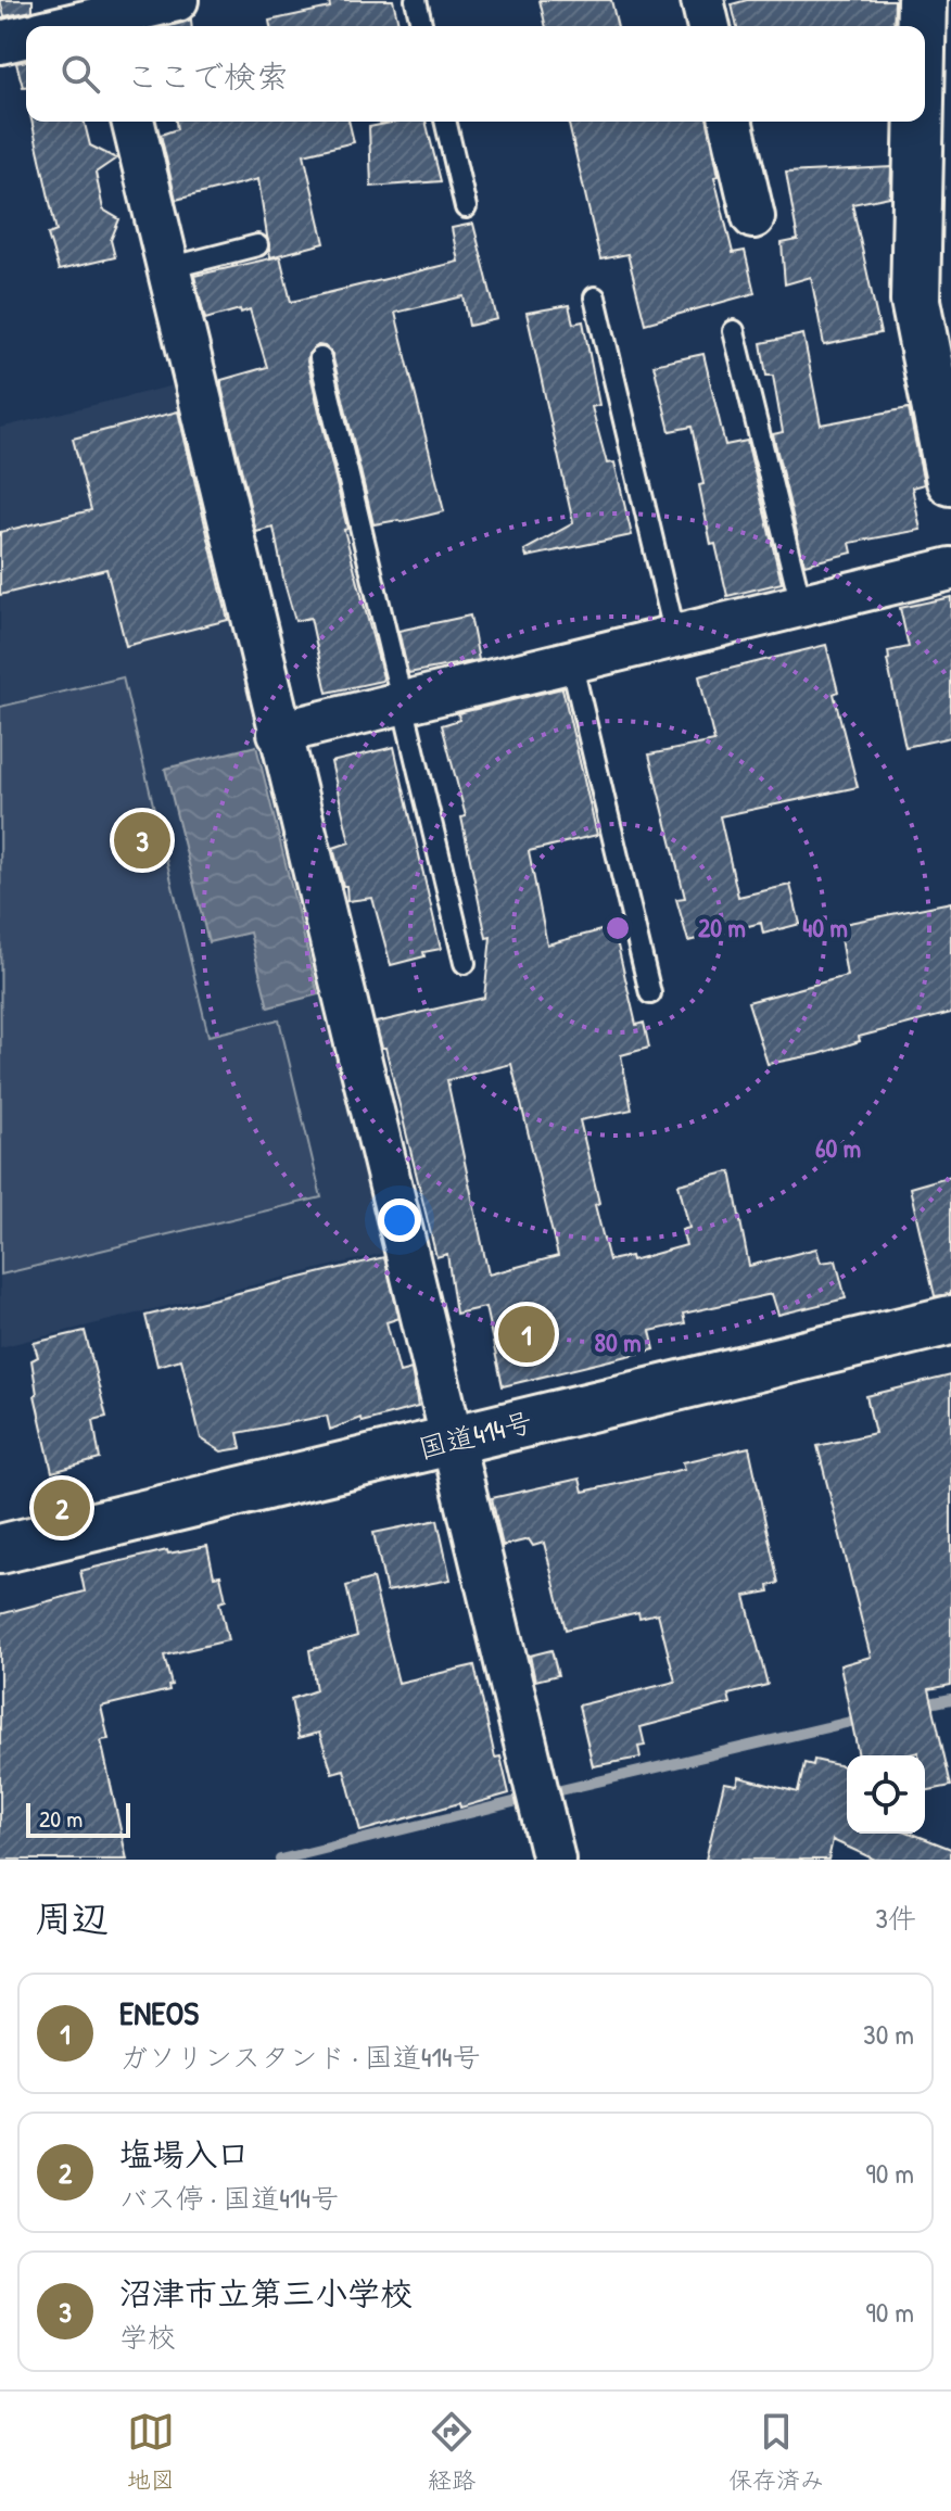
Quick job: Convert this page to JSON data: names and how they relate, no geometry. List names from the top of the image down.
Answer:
{
  "streets": {
    "main road": ["国道414号"]
  },
  "scale_bar": "20 m",
  "page": {
    "search": "ここで検索",
    "pins": ["3", "1", "2"],
    "scale": "20 m",
    "heading": ["周辺", "3件"],
    "list": [
      {
        "mark": "1",
        "name": "ENEOS",
        "note": "ガソリンスタンド · 国道414号",
        "value": "30 m"
      },
      {
        "mark": "2",
        "name": "塩場入口",
        "note": "バス停 · 国道414号",
        "value": "90 m"
      },
      {
        "mark": "3",
        "name": "沼津市立第三小学校",
        "note": "学校",
        "value": "90 m"
      }
    ],
    "nav": ["地図", "経路", "保存済み"]
  },
  "rings": [
    "20 m",
    "40 m",
    "60 m",
    "80 m"
  ]
}
